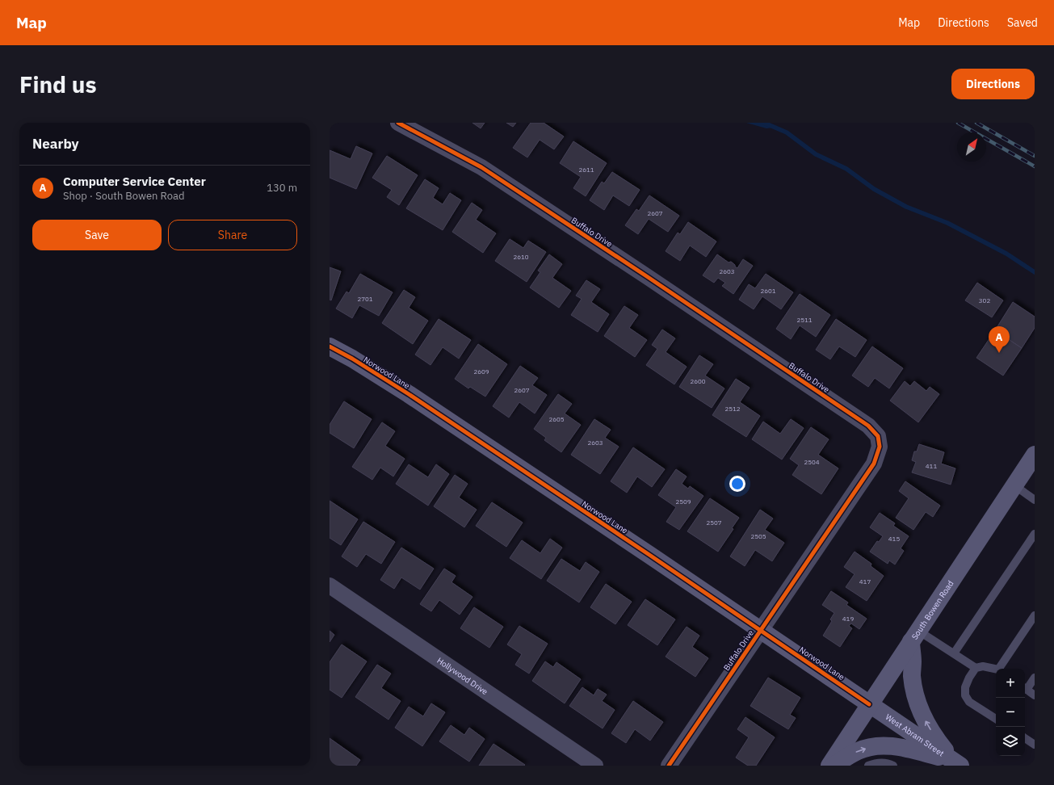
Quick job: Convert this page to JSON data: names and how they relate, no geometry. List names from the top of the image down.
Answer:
{
  "streets": {
    "main road": ["Norwood Lane", "South Bowen Road", "West Abram Street"],
    "street": ["Buffalo Drive", "Hollywood Drive"]
  },
  "crossings": [
    ["Buffalo Drive", "Norwood Lane"],
    ["Norwood Lane", "South Bowen Road"],
    ["Norwood Lane", "West Abram Street"],
    ["South Bowen Road", "West Abram Street"]
  ],
  "house_numbers": [
    "2611",
    "2607",
    "2610",
    "2603",
    "2601",
    "2701",
    "302",
    "2511",
    "2609",
    "2600",
    "2607",
    "2512",
    "2605",
    "2603",
    "2504",
    "411",
    "2509",
    "2507",
    "2505",
    "415",
    "417",
    "419"
  ],
  "north": "top right",
  "page": {
    "header": "Map",
    "nav": ["Map", "Directions", "Saved"],
    "buttons": [
      "Directions",
      ["Save", "Share"]
    ],
    "title": "Find us",
    "heading": "Nearby",
    "list": [
      {
        "mark": "A",
        "name": "Computer Service Center",
        "note": "Shop · South Bowen Road",
        "value": "130 m"
      }
    ],
    "pins": "A",
    "map_buttons": ["+", "−"]
  }
}
